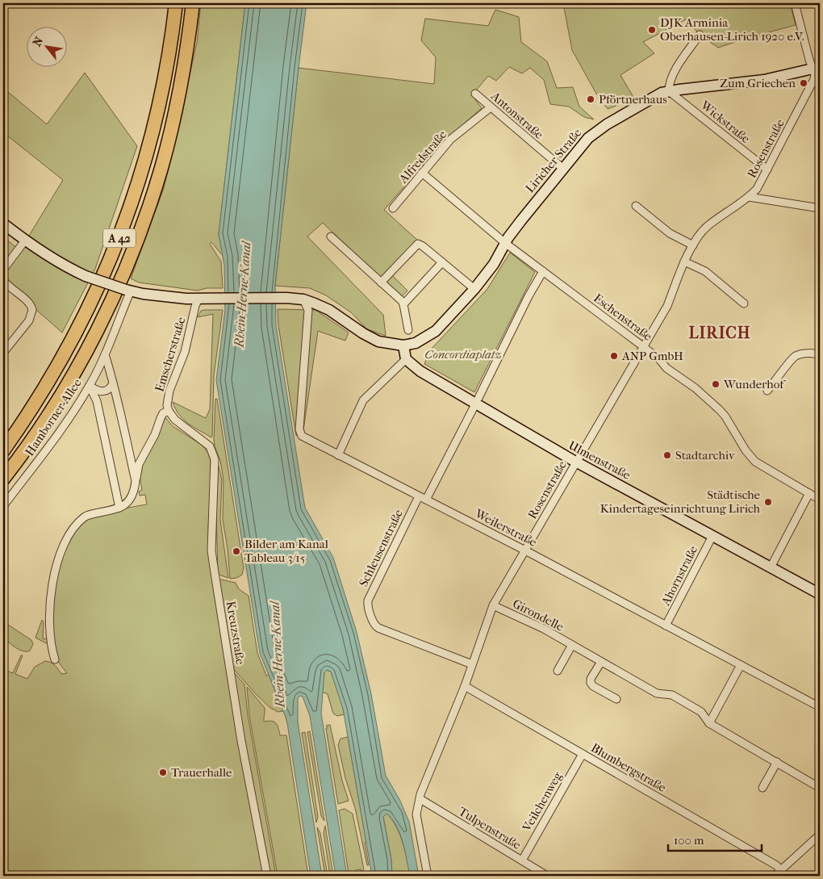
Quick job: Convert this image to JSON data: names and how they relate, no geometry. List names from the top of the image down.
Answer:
{
  "streets": {
    "highway": ["A 42"],
    "street": [
      "Antonstraße",
      "Wickstraße",
      "Rosenstraße",
      "Alfredstraße",
      "Liricher Straße",
      "Eschenstraße",
      "Emscherstraße",
      "Hamborner Allee",
      "Ulmenstraße",
      "Weilerstraße",
      "Schleusenstraße",
      "Ahornstraße",
      "Girondelle",
      "Kreuzstraße",
      "Blumbergstraße",
      "Veilchenweg",
      "Tulpenstraße"
    ]
  },
  "crossings": [
    ["Antonstraße", "Alfredstraße"],
    ["Antonstraße", "Liricher Straße"],
    ["Wickstraße", "Rosenstraße"],
    ["Wickstraße", "Liricher Straße"],
    ["Rosenstraße", "Liricher Straße"],
    ["Rosenstraße", "Eschenstraße"],
    ["Rosenstraße", "Ulmenstraße"],
    ["Rosenstraße", "Weilerstraße"],
    ["Rosenstraße", "Schleusenstraße"],
    ["Rosenstraße", "Girondelle"],
    ["Rosenstraße", "Blumbergstraße"],
    ["Rosenstraße", "Tulpenstraße"],
    ["Alfredstraße", "Eschenstraße"],
    ["Liricher Straße", "Eschenstraße"],
    ["Emscherstraße", "Kreuzstraße"],
    ["Ulmenstraße", "Ahornstraße"],
    ["Weilerstraße", "Schleusenstraße"],
    ["Weilerstraße", "Ahornstraße"],
    ["Blumbergstraße", "Veilchenweg"],
    ["Veilchenweg", "Tulpenstraße"]
  ],
  "districts": ["LIRICH"],
  "water": ["Rhein-Herne-Kanal"],
  "parks": ["Concordiaplatz"],
  "places": [
    "DJK Arminia Oberhausen-Lirich 1920 e.V.",
    "Zum Griechen",
    "Pförtnerhaus",
    "ANP GmbH",
    "Wunderhof",
    "Stadtarchiv",
    "Städtische Kindertageseinrichtung Lirich",
    "Bilder am Kanal Tableau 3/15",
    "Trauerhalle"
  ],
  "scale_bar": "100 m",
  "north": "top left"
}
